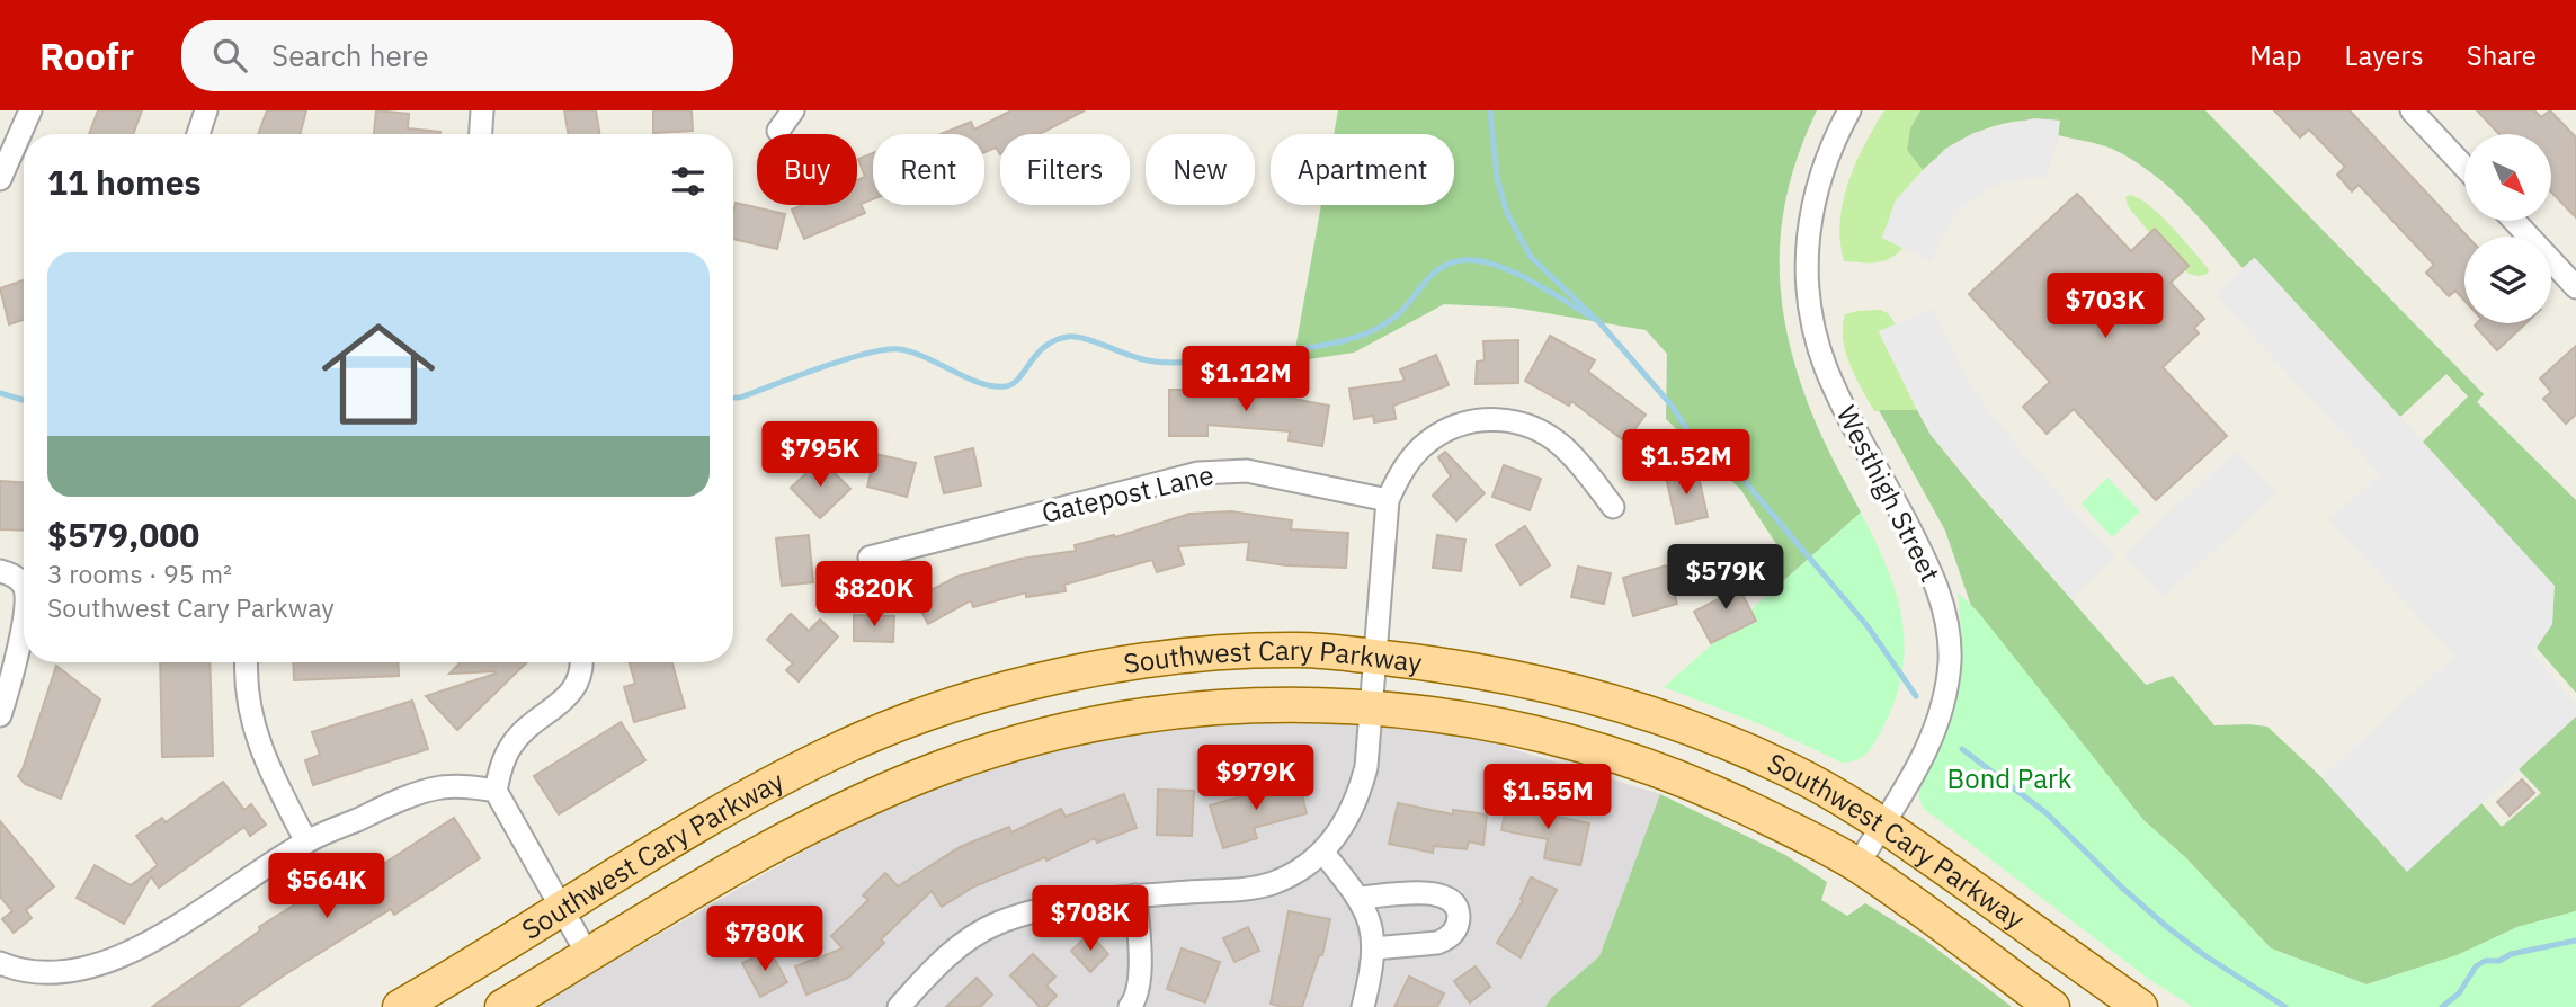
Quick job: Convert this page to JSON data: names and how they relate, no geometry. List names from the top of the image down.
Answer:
{
  "streets": {
    "main road": ["Southwest Cary Parkway"],
    "street": ["Gatepost Lane", "Westhigh Street"]
  },
  "crossings": [
    ["Westhigh Street", "Southwest Cary Parkway"]
  ],
  "parks": ["Bond Park"],
  "north": "bottom right",
  "page": {
    "header": "Roofr",
    "search": "Search here",
    "nav": ["Map", "Layers", "Share"],
    "chip": [
      "Buy",
      "Rent",
      "Filters",
      "New",
      "Apartment"
    ],
    "heading": "11 homes",
    "list": [
      {
        "name": "$579,000",
        "note": "3 rooms · 95 m² · Southwest Cary Parkway"
      }
    ],
    "price": [
      "$703K",
      "$1.12M",
      "$795K",
      "$1.52M",
      "$579K",
      "$820K",
      "$979K",
      "$1.55M",
      "$564K",
      "$708K",
      "$780K"
    ]
  }
}
